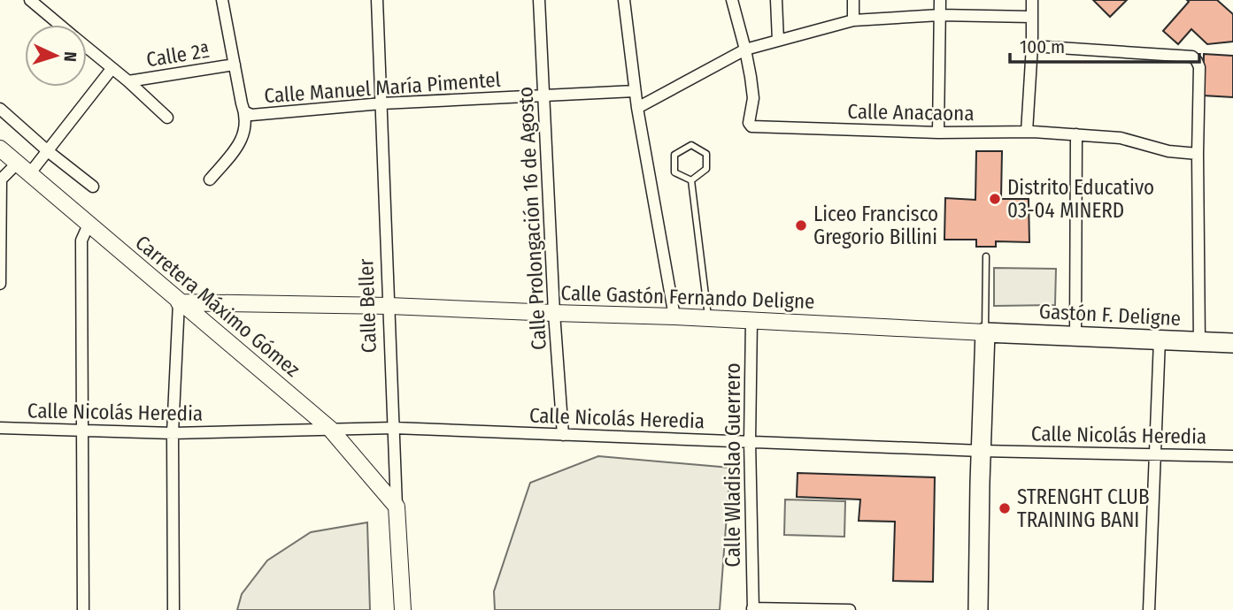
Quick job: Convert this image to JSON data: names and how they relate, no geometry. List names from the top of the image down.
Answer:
{
  "streets": {
    "main road": ["Gastón F. Deligne"],
    "street": [
      "Calle 2ª",
      "Calle Manuel María Pimentel",
      "Calle Anacaona",
      "Calle Prolongación 16 de Agosto",
      "Calle Gastón Fernando Deligne",
      "Carretera Máximo Gómez",
      "Calle Beller",
      "Calle Nicolás Heredia",
      "Calle Wladislao Guerrero"
    ]
  },
  "crossings": [
    ["Calle Manuel María Pimentel", "Calle Prolongación 16 de Agosto"],
    ["Calle Manuel María Pimentel", "Calle Beller"],
    ["Calle Prolongación 16 de Agosto", "Calle Gastón Fernando Deligne"],
    ["Calle Prolongación 16 de Agosto", "Calle Nicolás Heredia"],
    ["Calle Gastón Fernando Deligne", "Carretera Máximo Gómez"],
    ["Calle Gastón Fernando Deligne", "Calle Beller"],
    ["Calle Gastón Fernando Deligne", "Gastón F. Deligne"],
    ["Calle Gastón Fernando Deligne", "Calle Wladislao Guerrero"],
    ["Carretera Máximo Gómez", "Calle Beller"],
    ["Carretera Máximo Gómez", "Calle Nicolás Heredia"],
    ["Calle Beller", "Calle Nicolás Heredia"],
    ["Calle Nicolás Heredia", "Calle Wladislao Guerrero"]
  ],
  "places": ["Distrito Educativo 03-04 MINERD", "Liceo Francisco Gregorio Billini", "STRENGHT CLUB TRAINING BANI"],
  "scale_bar": "100 m",
  "north": "right"
}
